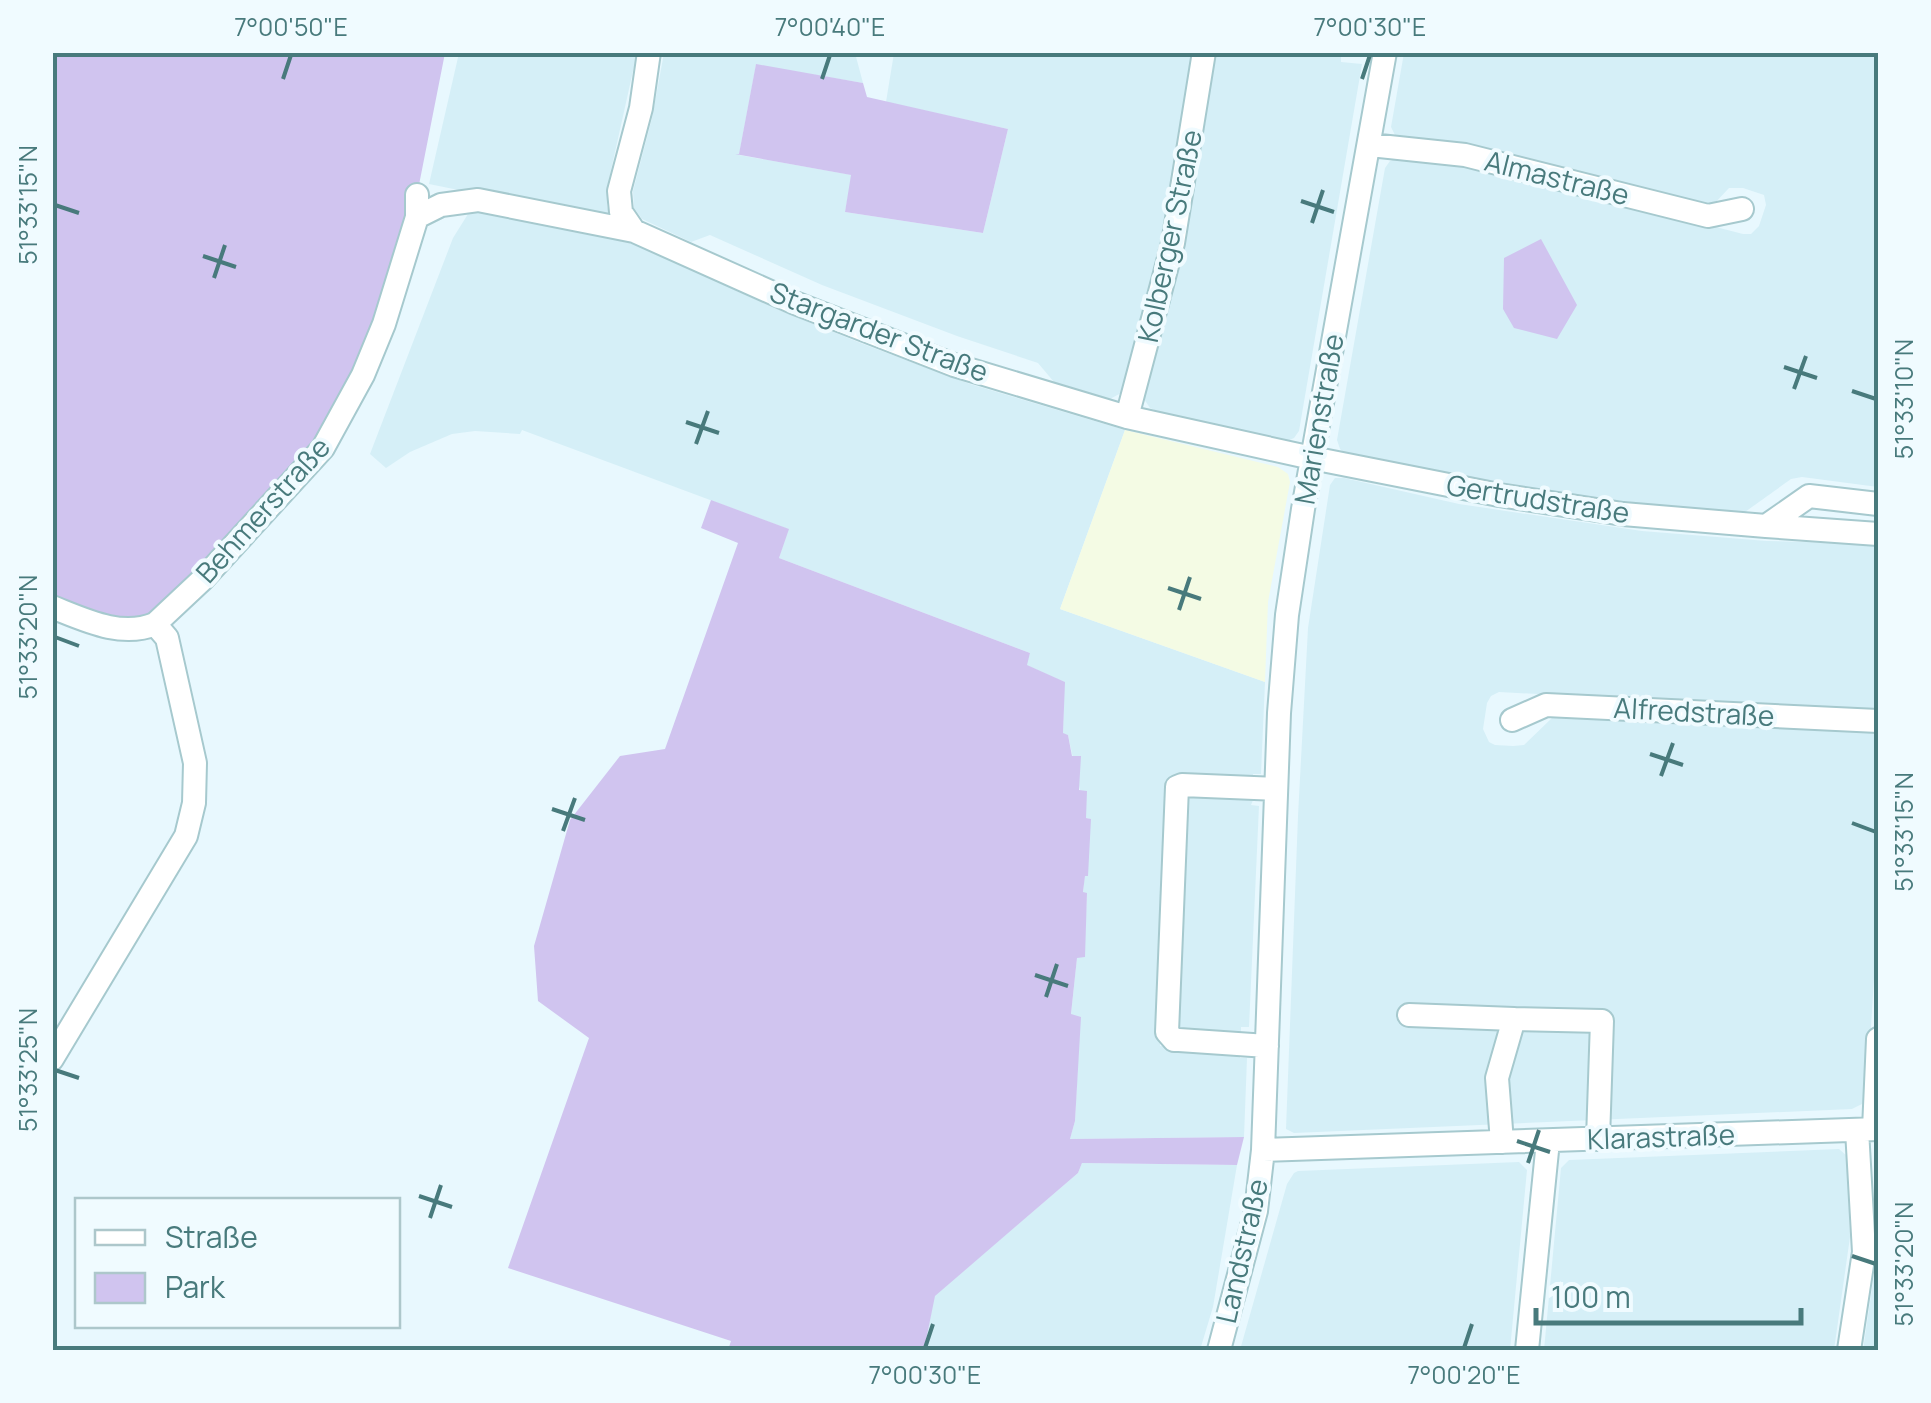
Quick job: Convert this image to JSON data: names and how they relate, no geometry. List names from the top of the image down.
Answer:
{
  "streets": {
    "street": [
      "Almastraße",
      "Kolberger Straße",
      "Stargarder Straße",
      "Marienstraße",
      "Gertrudstraße",
      "Behmerstraße",
      "Alfredstraße",
      "Klarastraße",
      "Landstraße"
    ]
  },
  "crossings": [
    ["Almastraße", "Marienstraße"],
    ["Kolberger Straße", "Stargarder Straße"],
    ["Stargarder Straße", "Marienstraße"],
    ["Stargarder Straße", "Gertrudstraße"],
    ["Stargarder Straße", "Behmerstraße"],
    ["Marienstraße", "Gertrudstraße"],
    ["Marienstraße", "Klarastraße"],
    ["Marienstraße", "Landstraße"],
    ["Klarastraße", "Landstraße"]
  ],
  "legend": ["Straße", "Park"],
  "scale_bar": "100 m",
  "coordinates": [
    "7°00'50\"E",
    "7°00'40\"E",
    "7°00'30\"E",
    "51°33'15\"N",
    "51°33'10\"N",
    "51°33'20\"N",
    "51°33'25\"N",
    "7°00'20\"E"
  ]
}
